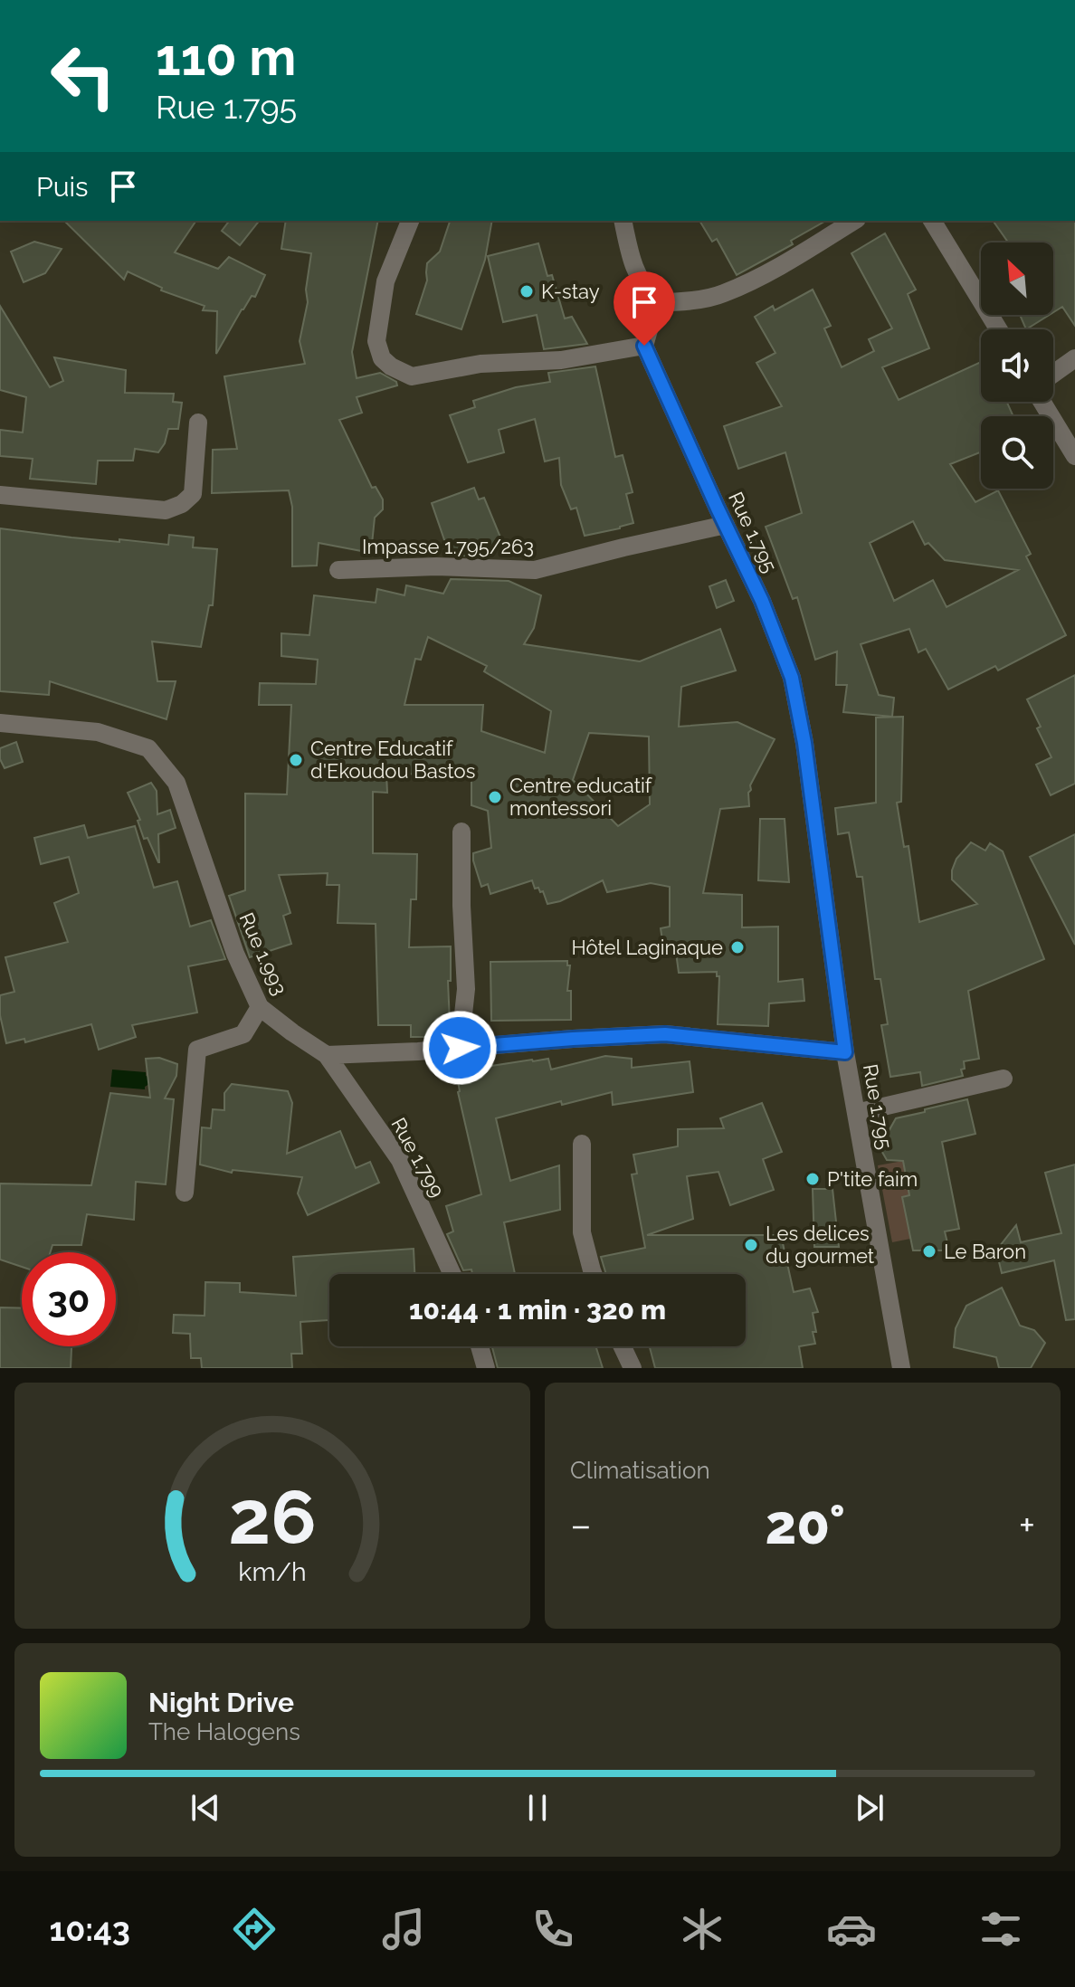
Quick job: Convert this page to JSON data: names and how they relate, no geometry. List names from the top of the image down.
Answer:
{
  "streets": {
    "street": [
      "Rue 1.795",
      "Impasse 1.795/263",
      "Rue 1.993",
      "Rue 1.799"
    ]
  },
  "crossings": [
    ["Rue 1.795", "Impasse 1.795/263"],
    ["Rue 1.993", "Rue 1.799"]
  ],
  "places": [
    "K-stay",
    "Centre Educatif d'Ekoudou Bastos",
    "Centre educatif montessori",
    "Hôtel Laginaque",
    "P'tite faim",
    "Les delices du gourmet",
    "Le Baron"
  ],
  "north": "top left",
  "page": {
    "turn": ["110 m", "Rue 1.795"],
    "then": "Puis",
    "limit": "30",
    "trip": "10:44 · 1 min · 320 m",
    "tile": "Climatisation",
    "heat": ["−", "20°", "+"],
    "song": ["Night Drive", "The Halogens"],
    "tabs": "10:43",
    "gauge": ["26", "km/h"]
  }
}
